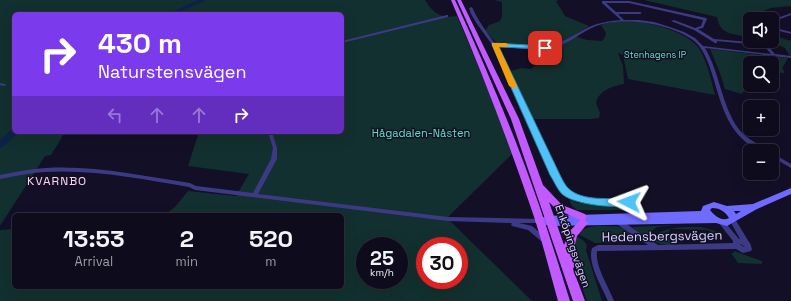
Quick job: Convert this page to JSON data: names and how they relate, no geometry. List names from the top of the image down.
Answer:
{
  "streets": {
    "main road": ["Enköpingsvägen"],
    "street": ["Hedensbergsvägen"]
  },
  "districts": ["KVARNBO"],
  "parks": ["Stenhagens IP", "Hågadalen-Nåsten"],
  "page": {
    "map_buttons": ["+", "−"],
    "turn": ["430 m", "Naturstensvägen"],
    "eta": [
      "13:53",
      "Arrival",
      "2",
      "min",
      "520",
      "m"
    ],
    "speed": "25 km/h",
    "limit": "30"
  }
}
